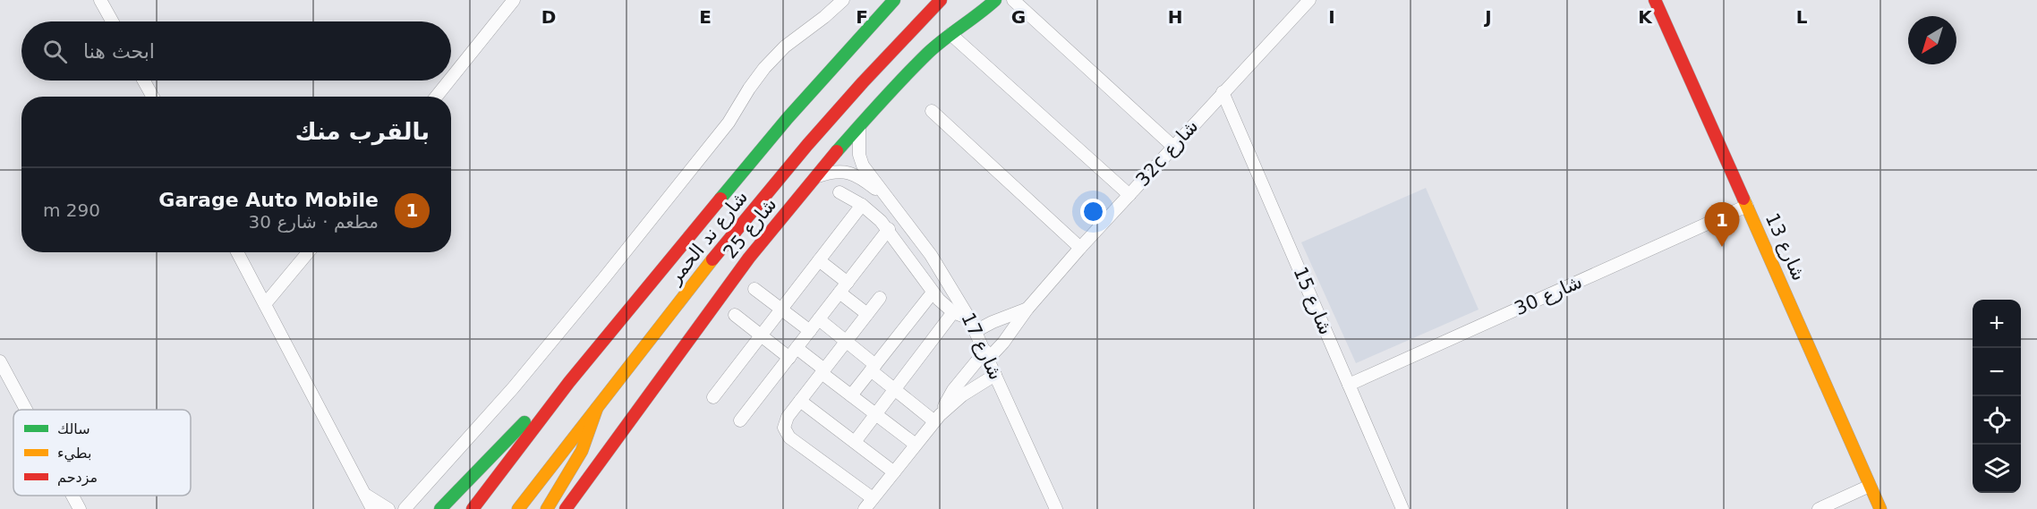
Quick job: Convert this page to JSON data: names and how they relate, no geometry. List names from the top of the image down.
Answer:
{
  "streets": {
    "main road": ["شارع 25", "شارع ند الحمر", "شارع 13"],
    "street": [
      "32c شارع",
      "شارع 30",
      "شارع 15",
      "شارع 17"
    ]
  },
  "crossings": [
    ["32c شارع", "شارع 15"],
    ["32c شارع", "شارع 17"],
    ["شارع 25", "شارع 17"],
    ["شارع 13", "شارع 30"],
    ["شارع 30", "شارع 15"]
  ],
  "legend": ["سالك", "بطيء", "مزدحم"],
  "north": "bottom left",
  "page": {
    "search": "ابحث هنا",
    "heading": "بالقرب منك",
    "list": [
      {
        "mark": "1",
        "name": "Garage Auto Mobile",
        "note": "مطعم · شارع 30",
        "value": "290 m"
      }
    ],
    "pins": "1",
    "map_buttons": ["+", "−"]
  },
  "grid": {
    "columns": [
      "D",
      "E",
      "F",
      "G",
      "H",
      "I",
      "J",
      "K",
      "L"
    ]
  }
}
